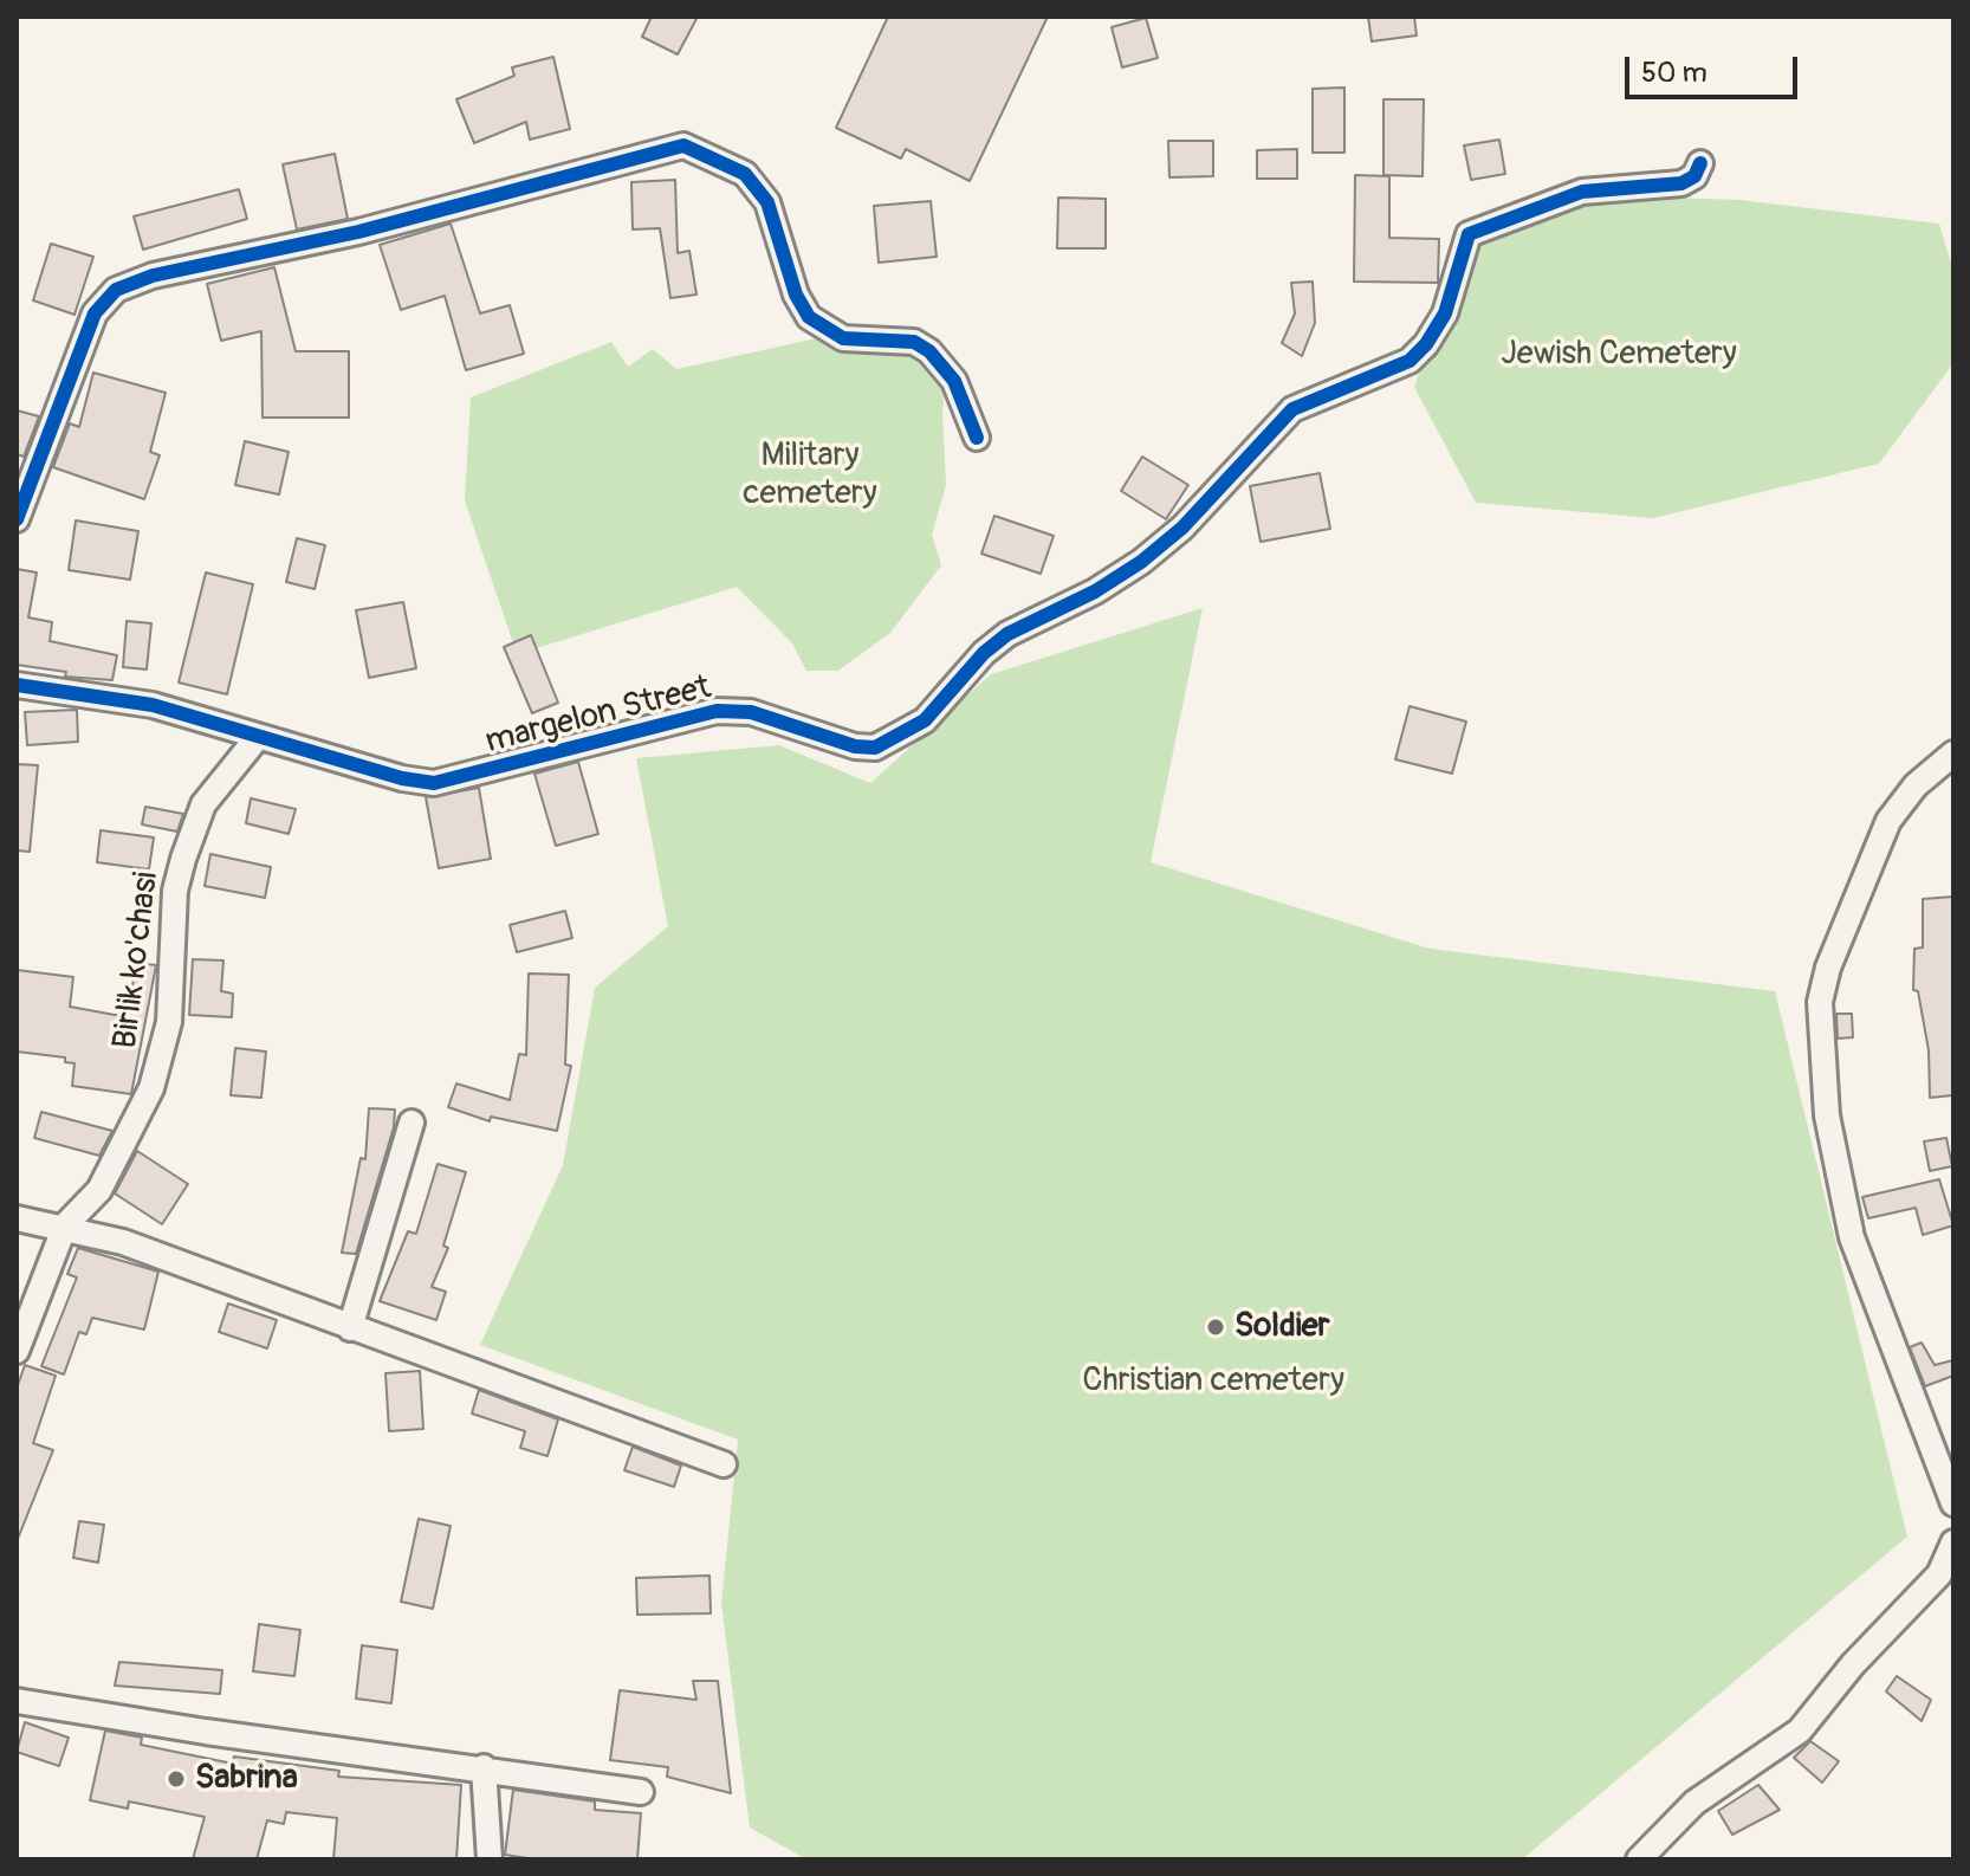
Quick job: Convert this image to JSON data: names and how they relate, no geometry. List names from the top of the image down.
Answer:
{
  "streets": {
    "street": ["margelon Street", "Birlik ko'chasi"]
  },
  "crossings": [
    ["margelon Street", "Birlik ko'chasi"]
  ],
  "parks": ["Jewish Cemetery", "Military cemetery", "Christian cemetery"],
  "places": ["Soldier", "Sabrina"],
  "scale_bar": "50 m"
}
